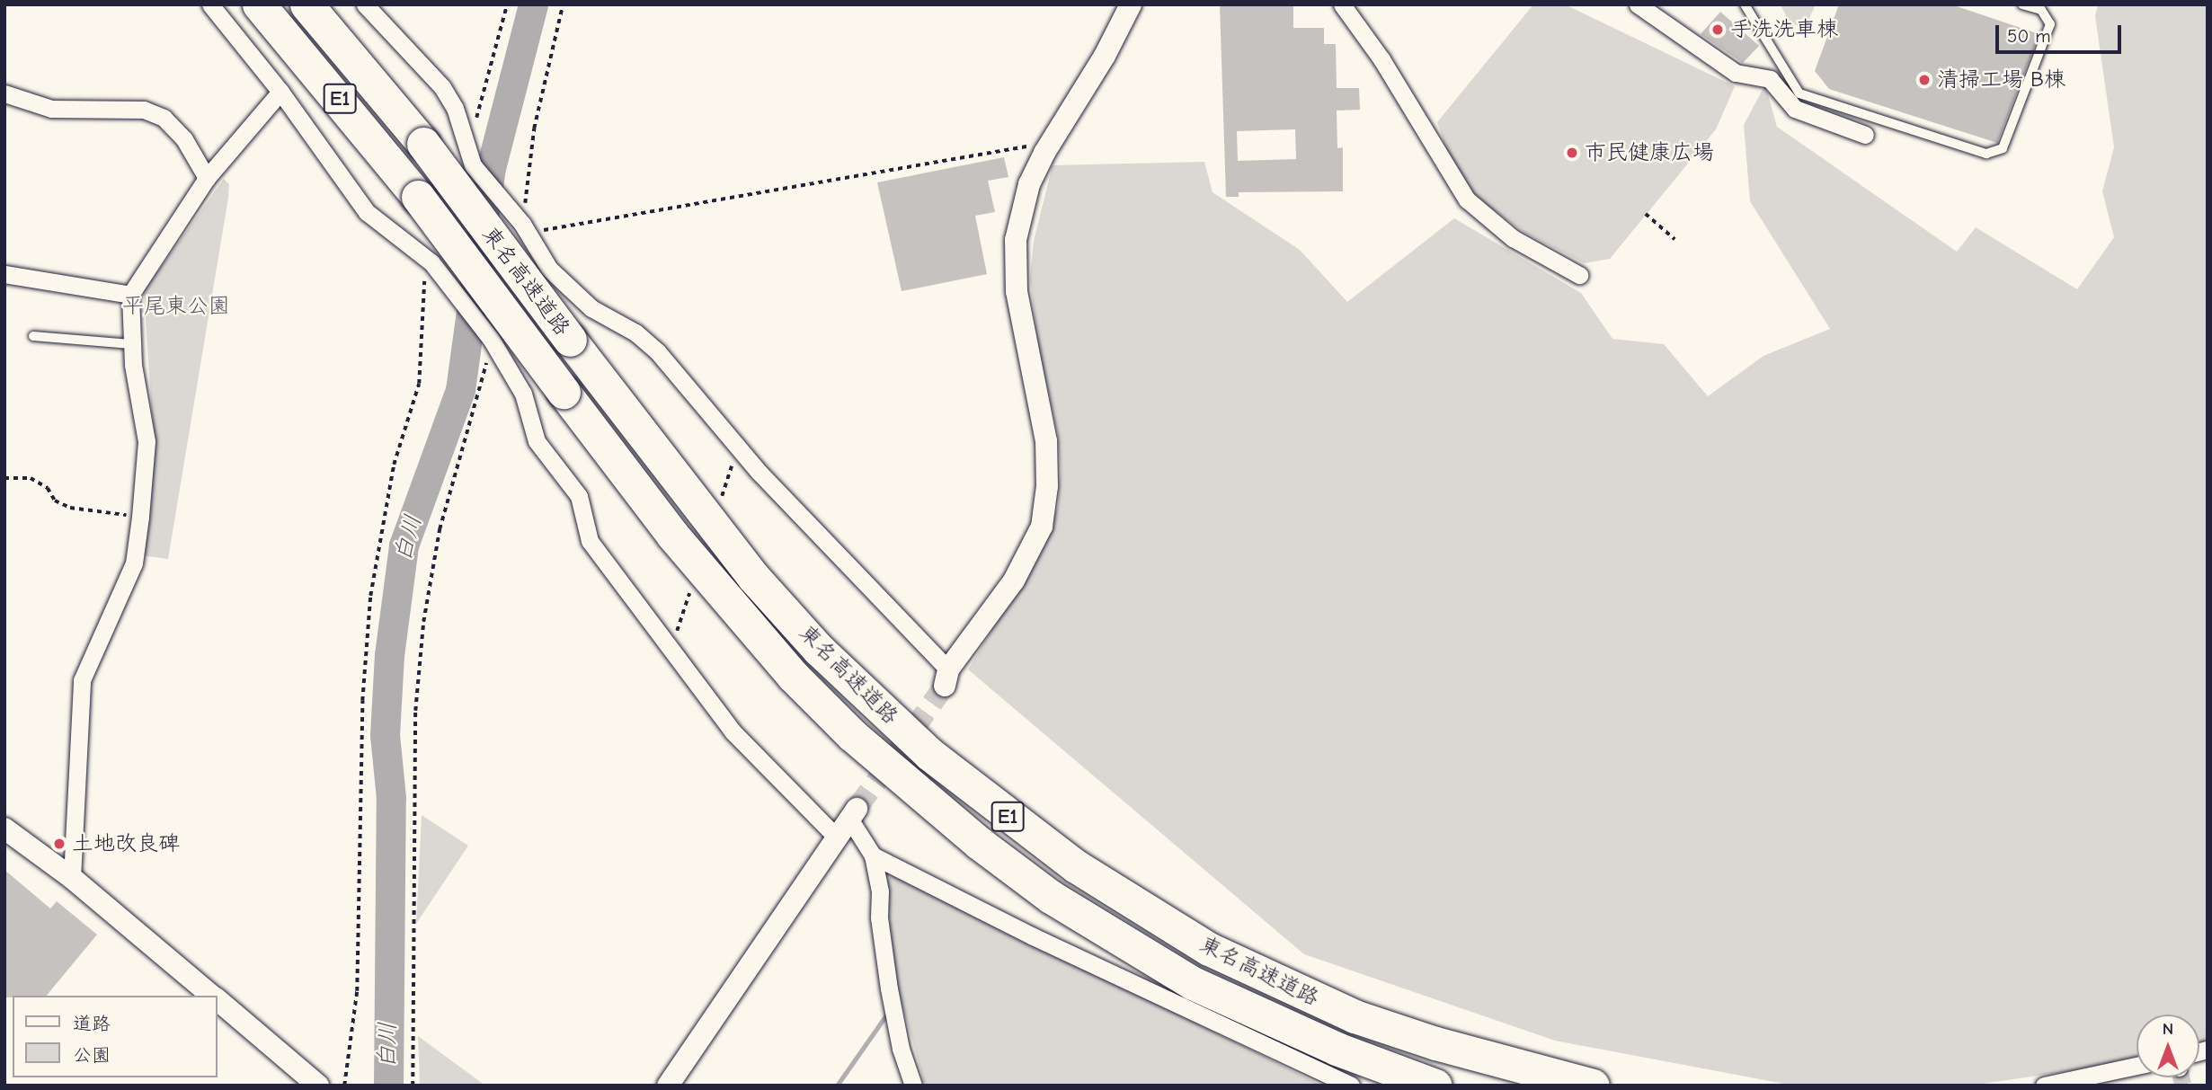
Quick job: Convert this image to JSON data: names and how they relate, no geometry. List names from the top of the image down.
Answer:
{
  "streets": {
    "highway": ["E1", "東名高速道路"]
  },
  "water": ["白川"],
  "parks": ["平尾東公園"],
  "places": [
    "手洗洗車棟",
    "清掃工場 B棟",
    "市民健康広場",
    "土地改良碑"
  ],
  "legend": ["道路", "公園"],
  "scale_bar": "50 m",
  "north": "top"
}
